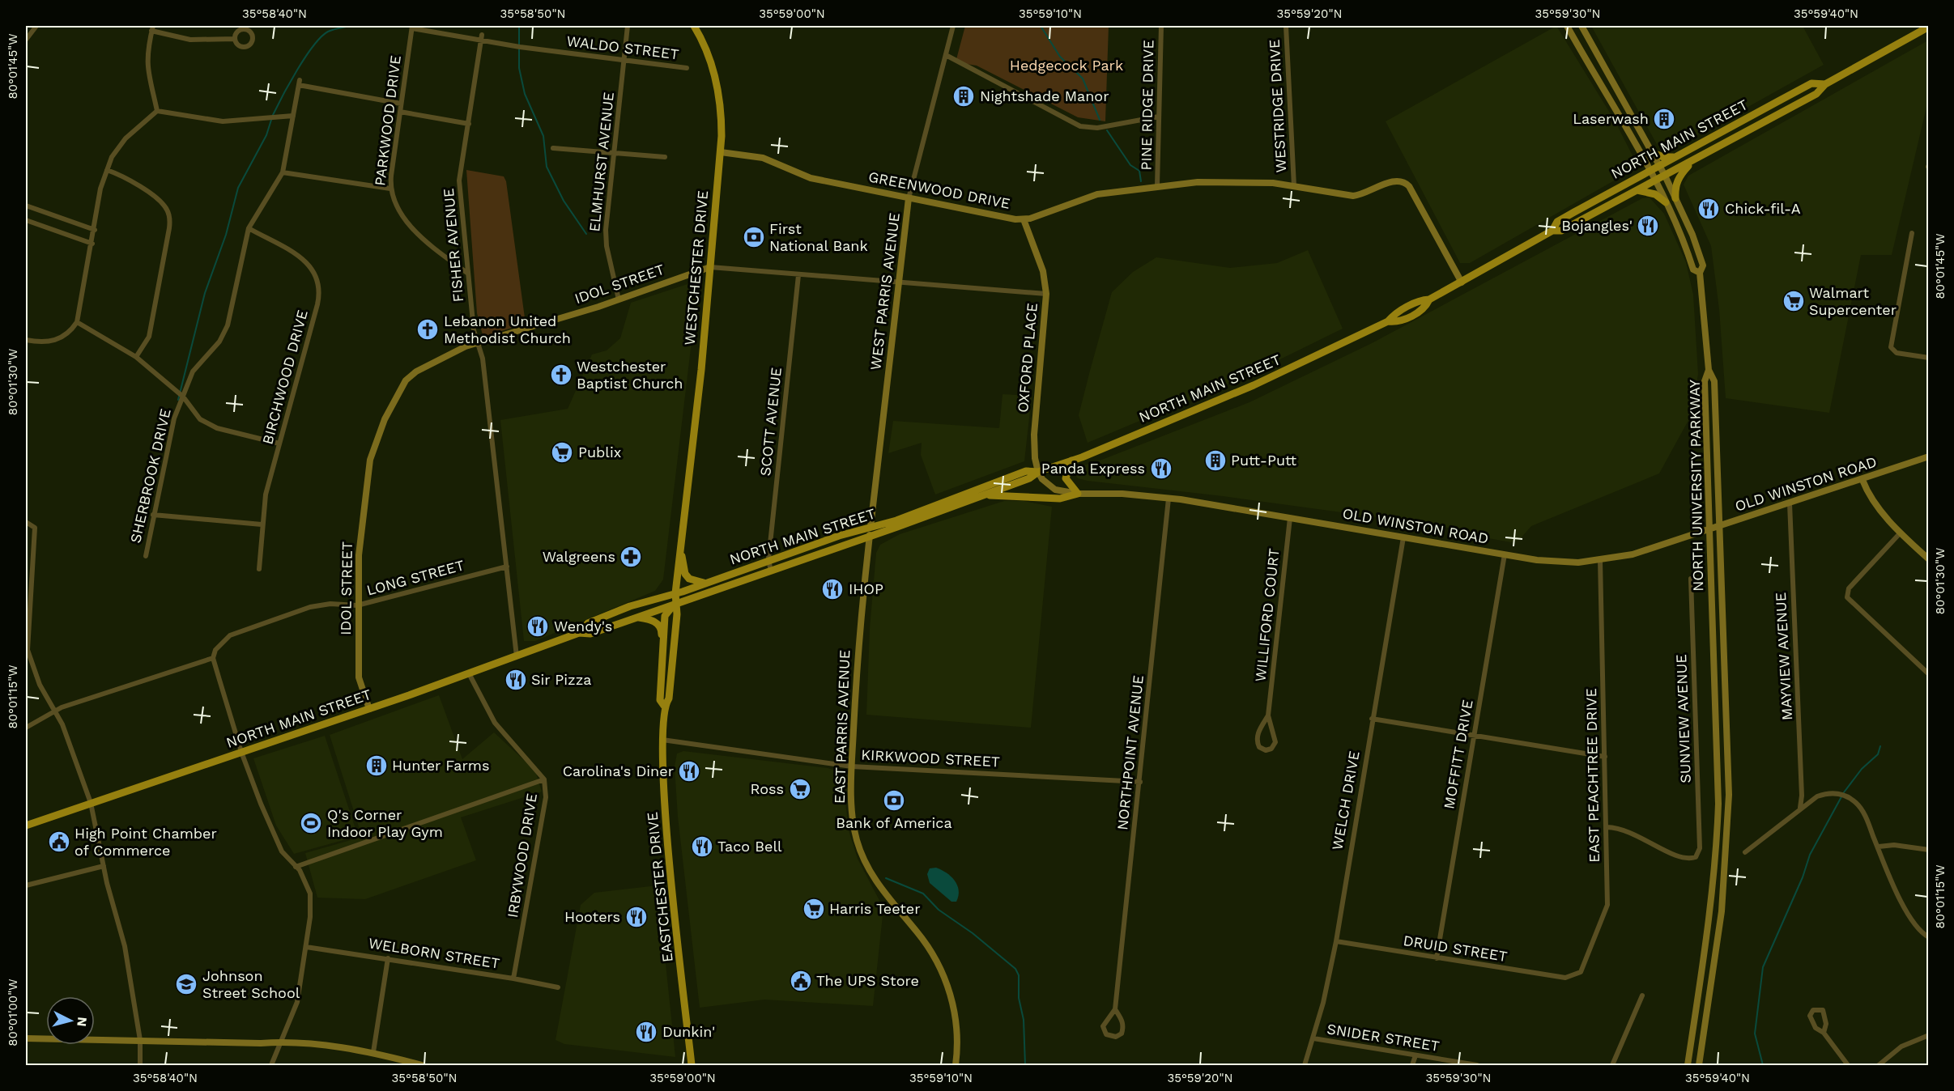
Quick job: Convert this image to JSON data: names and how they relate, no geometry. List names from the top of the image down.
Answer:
{
  "streets": {
    "main road": ["NORTH MAIN STREET", "WESTCHESTER DRIVE", "EASTCHESTER DRIVE"],
    "street": [
      "WALDO STREET",
      "PINE RIDGE DRIVE",
      "WESTRIDGE DRIVE",
      "PARKWOOD DRIVE",
      "ELMHURST AVENUE",
      "GREENWOOD DRIVE",
      "FISHER AVENUE",
      "IDOL STREET",
      "WEST PARRIS AVENUE",
      "OXFORD PLACE",
      "BIRCHWOOD DRIVE",
      "SCOTT AVENUE",
      "SHERBROOK DRIVE",
      "OLD WINSTON ROAD",
      "NORTH UNIVERSITY PARKWAY",
      "LONG STREET",
      "WILLIFORD COURT",
      "MAYVIEW AVENUE",
      "SUNVIEW AVENUE",
      "EAST PARRIS AVENUE",
      "NORTHPOINT AVENUE",
      "MOFFITT DRIVE",
      "KIRKWOOD STREET",
      "EAST PEACHTREE DRIVE",
      "WELCH DRIVE",
      "IRBYWOOD DRIVE",
      "DRUID STREET",
      "WELBORN STREET",
      "SNIDER STREET"
    ]
  },
  "crossings": [
    ["WALDO STREET", "PARKWOOD DRIVE"],
    ["WALDO STREET", "ELMHURST AVENUE"],
    ["WALDO STREET", "FISHER AVENUE"],
    ["PINE RIDGE DRIVE", "GREENWOOD DRIVE"],
    ["WESTRIDGE DRIVE", "GREENWOOD DRIVE"],
    ["PARKWOOD DRIVE", "FISHER AVENUE"],
    ["PARKWOOD DRIVE", "SHERBROOK DRIVE"],
    ["NORTH MAIN STREET", "GREENWOOD DRIVE"],
    ["NORTH MAIN STREET", "FISHER AVENUE"],
    ["NORTH MAIN STREET", "WESTCHESTER DRIVE"],
    ["NORTH MAIN STREET", "IDOL STREET"],
    ["NORTH MAIN STREET", "WEST PARRIS AVENUE"],
    ["NORTH MAIN STREET", "OXFORD PLACE"],
    ["NORTH MAIN STREET", "SCOTT AVENUE"],
    ["NORTH MAIN STREET", "OLD WINSTON ROAD"],
    ["NORTH MAIN STREET", "EAST PARRIS AVENUE"],
    ["NORTH MAIN STREET", "IRBYWOOD DRIVE"],
    ["NORTH MAIN STREET", "EASTCHESTER DRIVE"],
    ["ELMHURST AVENUE", "IDOL STREET"],
    ["GREENWOOD DRIVE", "WESTCHESTER DRIVE"],
    ["GREENWOOD DRIVE", "WEST PARRIS AVENUE"],
    ["GREENWOOD DRIVE", "OXFORD PLACE"],
    ["FISHER AVENUE", "IDOL STREET"],
    ["FISHER AVENUE", "LONG STREET"],
    ["WESTCHESTER DRIVE", "IDOL STREET"],
    ["WESTCHESTER DRIVE", "EASTCHESTER DRIVE"],
    ["IDOL STREET", "WEST PARRIS AVENUE"],
    ["IDOL STREET", "OXFORD PLACE"],
    ["IDOL STREET", "SCOTT AVENUE"],
    ["IDOL STREET", "LONG STREET"],
    ["WEST PARRIS AVENUE", "EAST PARRIS AVENUE"],
    ["OXFORD PLACE", "OLD WINSTON ROAD"],
    ["BIRCHWOOD DRIVE", "SHERBROOK DRIVE"],
    ["OLD WINSTON ROAD", "NORTH UNIVERSITY PARKWAY"],
    ["OLD WINSTON ROAD", "WILLIFORD COURT"],
    ["OLD WINSTON ROAD", "MAYVIEW AVENUE"],
    ["OLD WINSTON ROAD", "NORTHPOINT AVENUE"],
    ["OLD WINSTON ROAD", "MOFFITT DRIVE"],
    ["OLD WINSTON ROAD", "EAST PEACHTREE DRIVE"],
    ["OLD WINSTON ROAD", "WELCH DRIVE"],
    ["SUNVIEW AVENUE", "EAST PEACHTREE DRIVE"],
    ["EAST PARRIS AVENUE", "KIRKWOOD STREET"],
    ["NORTHPOINT AVENUE", "KIRKWOOD STREET"],
    ["MOFFITT DRIVE", "DRUID STREET"],
    ["KIRKWOOD STREET", "EASTCHESTER DRIVE"],
    ["EAST PEACHTREE DRIVE", "DRUID STREET"],
    ["WELCH DRIVE", "DRUID STREET"],
    ["WELCH DRIVE", "SNIDER STREET"],
    ["IRBYWOOD DRIVE", "WELBORN STREET"]
  ],
  "parks": ["Hedgecock Park"],
  "places": {
    "building": [
      "Nightshade Manor",
      "Laserwash",
      "Putt-Putt",
      "Hunter Farms"
    ],
    "restaurant": [
      "Chick-fil-A",
      "Bojangles'",
      "Panda Express",
      "IHOP",
      "Wendy's",
      "Sir Pizza",
      "Carolina's Diner",
      "Taco Bell",
      "Hooters",
      "Dunkin'"
    ],
    "bank": ["First National Bank", "Bank of America"],
    "supermarket": [
      "Walmart Supercenter",
      "Publix",
      "Ross",
      "Harris Teeter"
    ],
    "church": ["Lebanon United Methodist Church", "Westchester Baptist Church"],
    "pharmacy": ["Walgreens"],
    "sports": ["Q's Corner Indoor Play Gym"],
    "public building": ["High Point Chamber of Commerce", "The UPS Store"],
    "school or university": ["Johnson Street School"]
  },
  "north": "right",
  "coordinates": [
    "35°58'40\"N",
    "35°58'50\"N",
    "35°59'00\"N",
    "35°59'10\"N",
    "35°59'20\"N",
    "35°59'30\"N",
    "35°59'40\"N",
    "80°01'45\"W",
    "80°01'30\"W",
    "80°01'15\"W",
    "80°01'00\"W"
  ]
}
